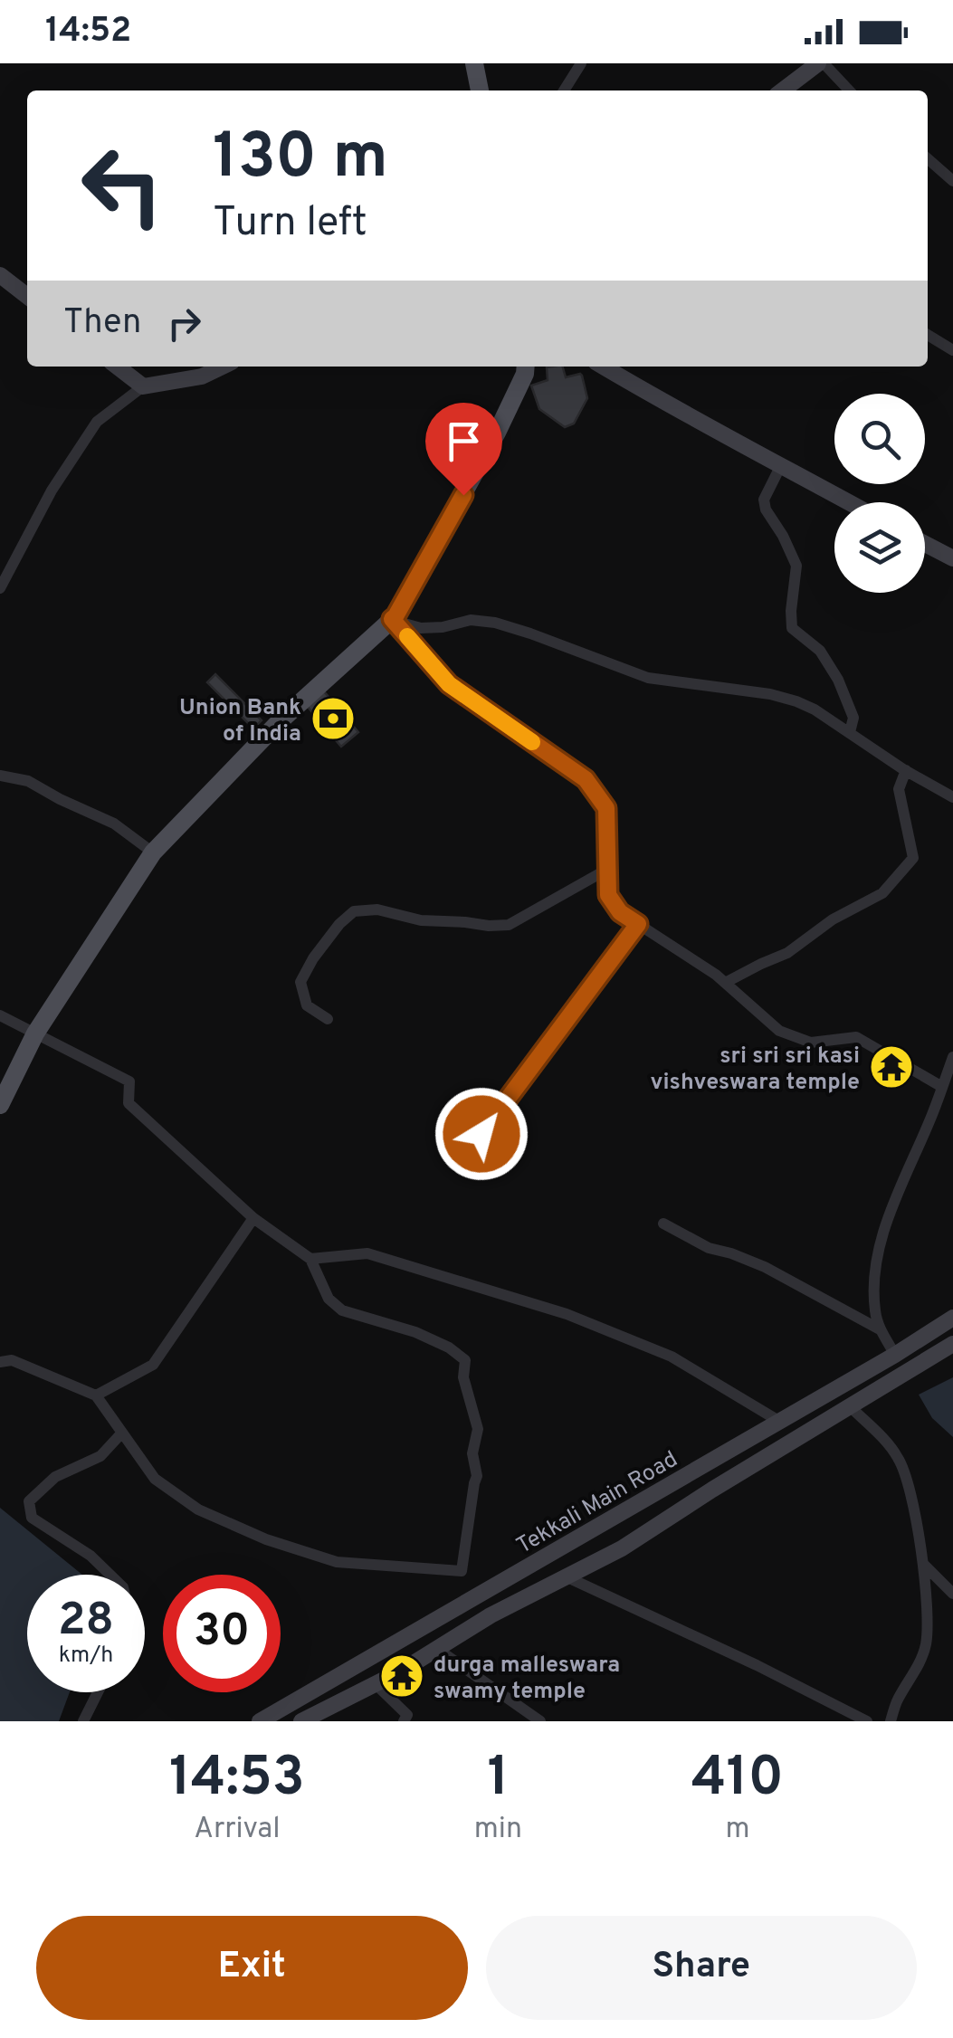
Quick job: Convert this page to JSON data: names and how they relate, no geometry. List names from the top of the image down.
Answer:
{
  "streets": {
    "main road": ["Tekkali Main Road"]
  },
  "places": {
    "bank": ["Union Bank of India"],
    "temple": ["sri sri sri kasi vishveswara temple", "durga malleswara swamy temple"]
  },
  "page": {
    "status": "14:52",
    "turn": ["130 m", "Turn left"],
    "then": "Then",
    "speed": "28 km/h",
    "limit": "30",
    "eta": [
      "14:53",
      "Arrival",
      "1",
      "min",
      "410",
      "m"
    ],
    "buttons": ["Exit", "Share"]
  }
}
